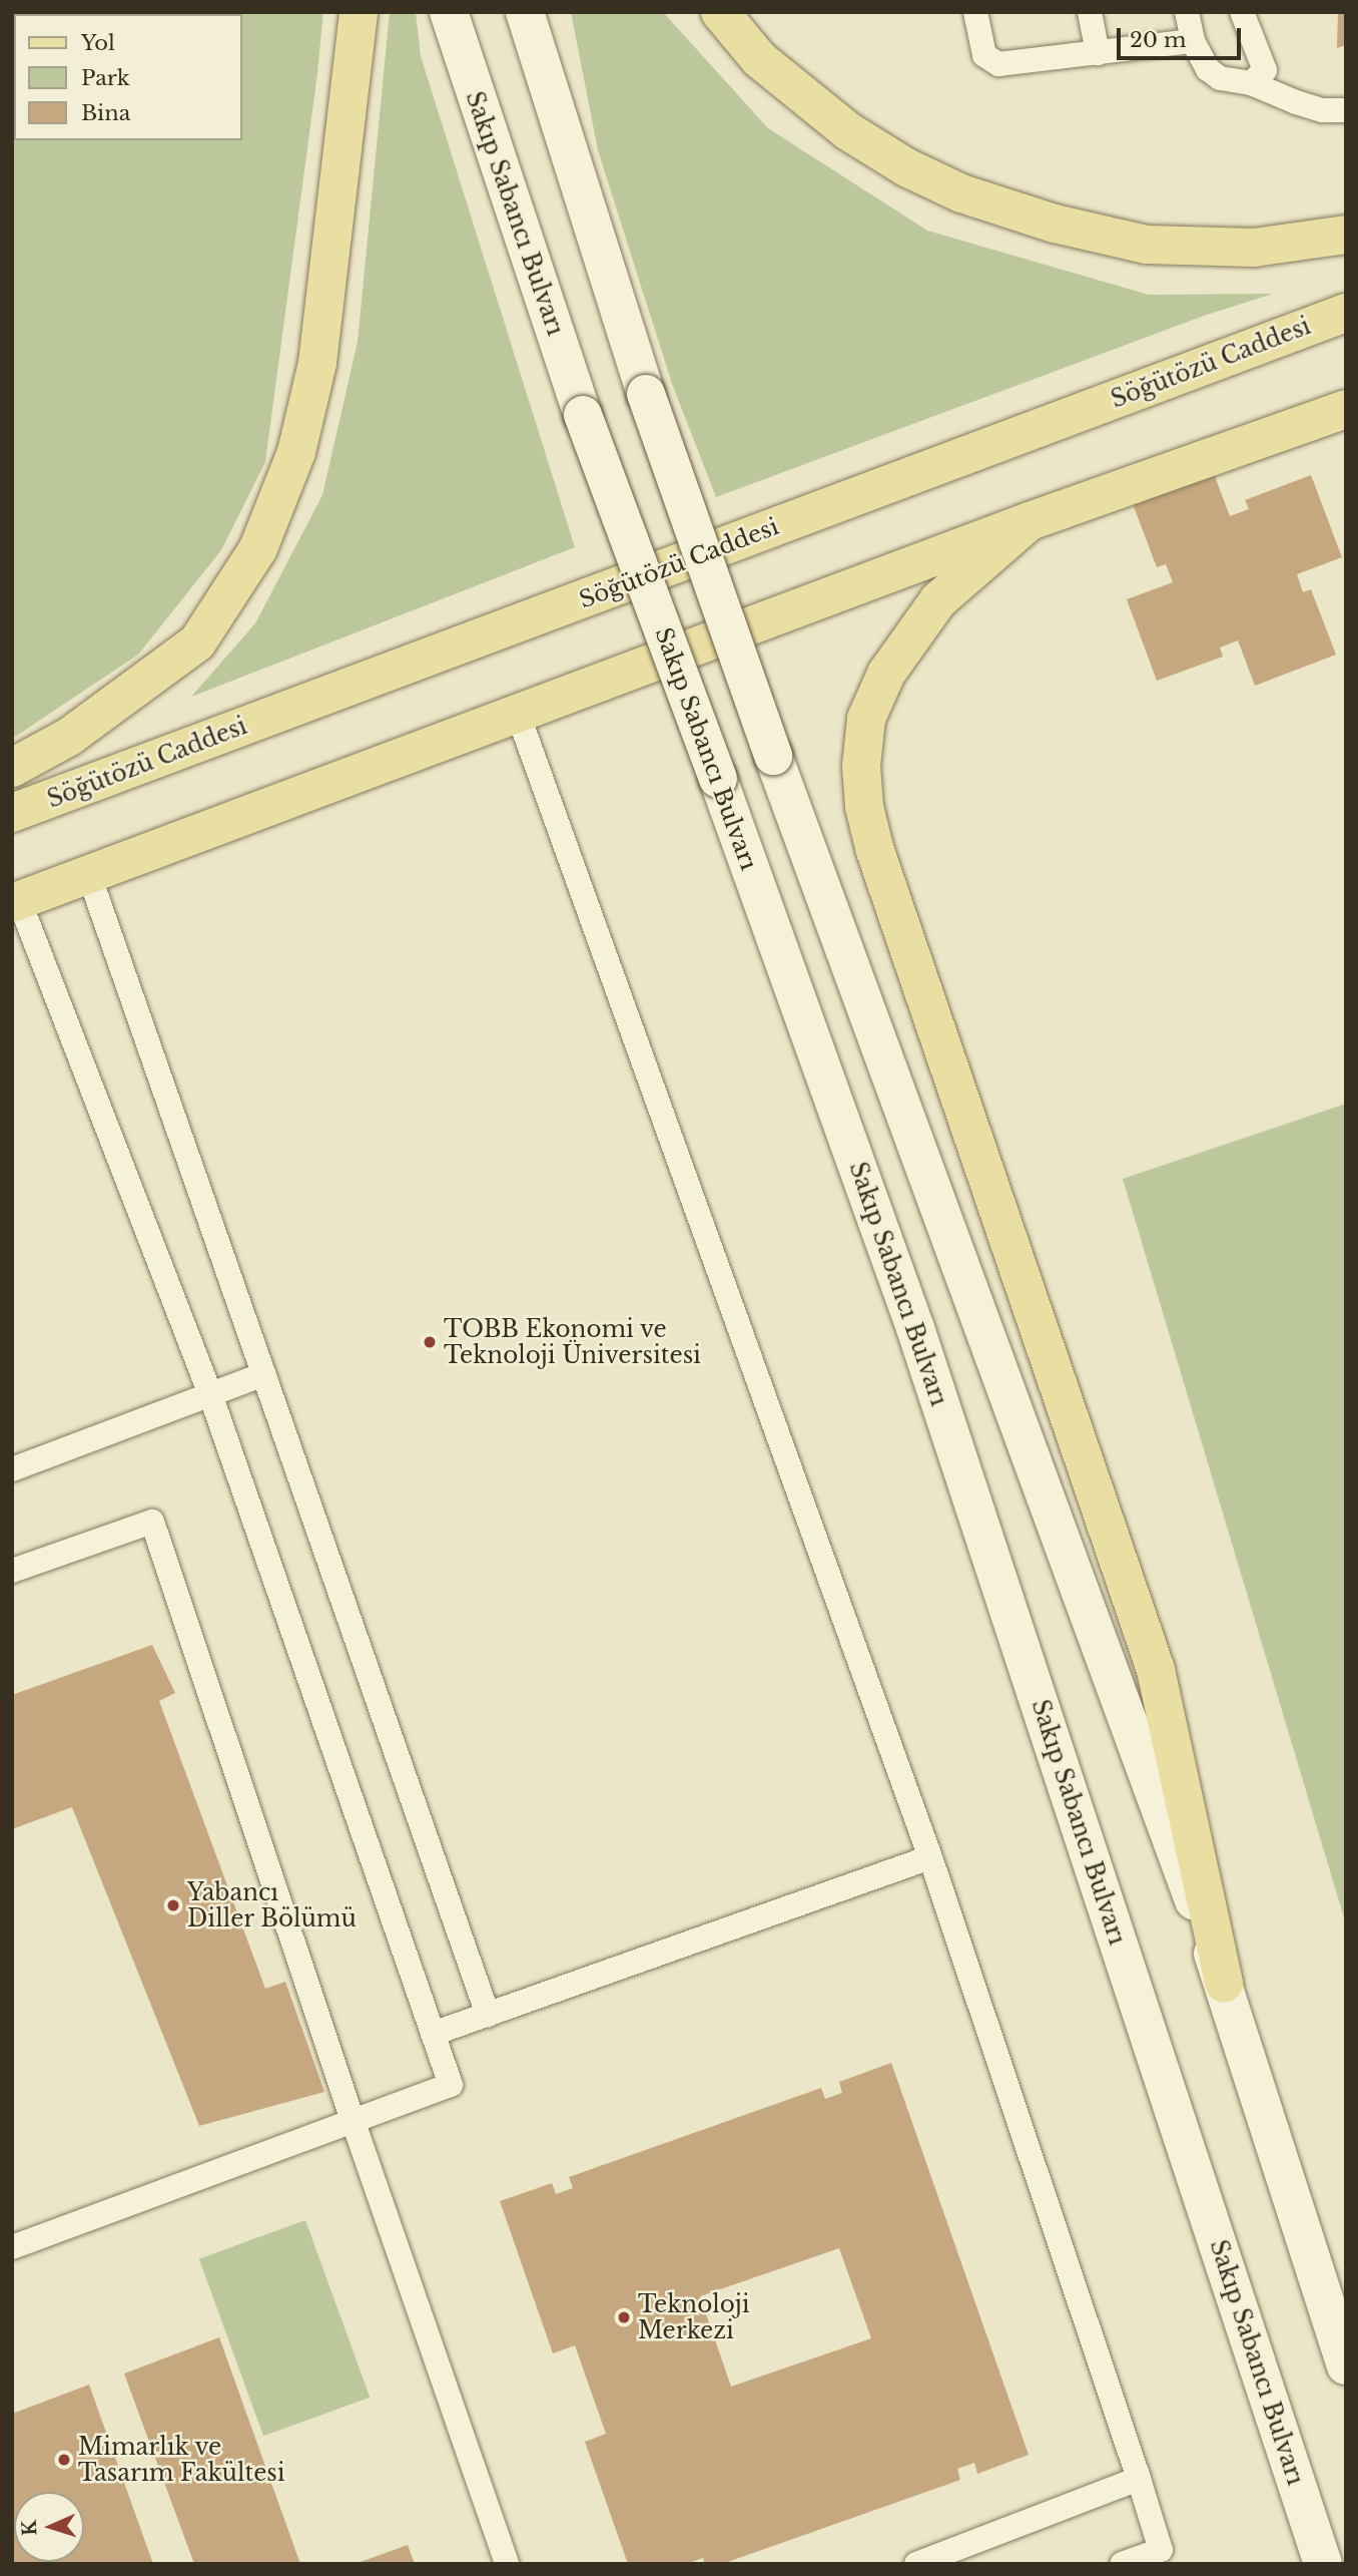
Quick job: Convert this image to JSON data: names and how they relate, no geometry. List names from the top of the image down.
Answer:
{
  "streets": {
    "main road": ["Sakıp Sabancı Bulvarı", "Söğütözü Caddesi"]
  },
  "places": [
    "TOBB Ekonomi ve Teknoloji Üniversitesi",
    "Yabancı Diller Bölümü",
    "Teknoloji Merkezi",
    "Mimarlık ve Tasarım Fakültesi"
  ],
  "legend": ["Yol", "Park", "Bina"],
  "scale_bar": "20 m",
  "north": "left"
}
